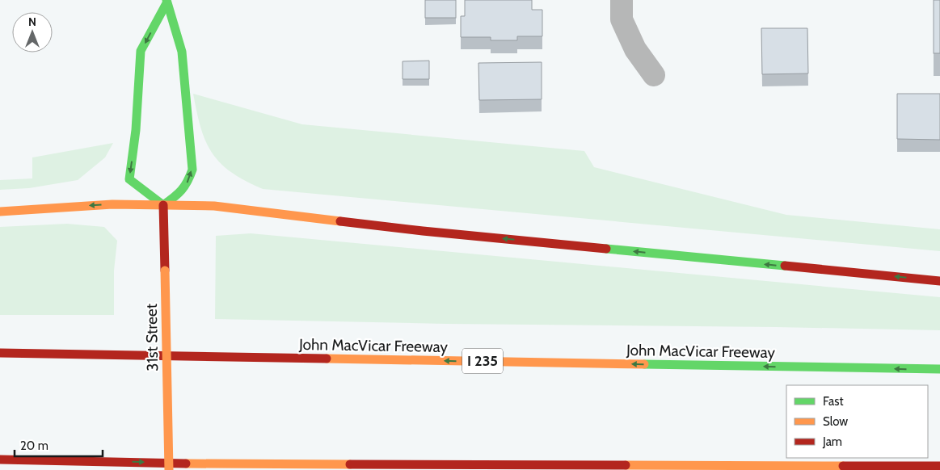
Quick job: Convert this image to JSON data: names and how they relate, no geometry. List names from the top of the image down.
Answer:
{
  "streets": {
    "main road": ["31st Street", "John MacVicar Freeway", "I 235"]
  },
  "one_way": ["John MacVicar Freeway"],
  "legend": ["Fast", "Slow", "Jam"],
  "scale_bar": "20 m",
  "north": "top"
}
